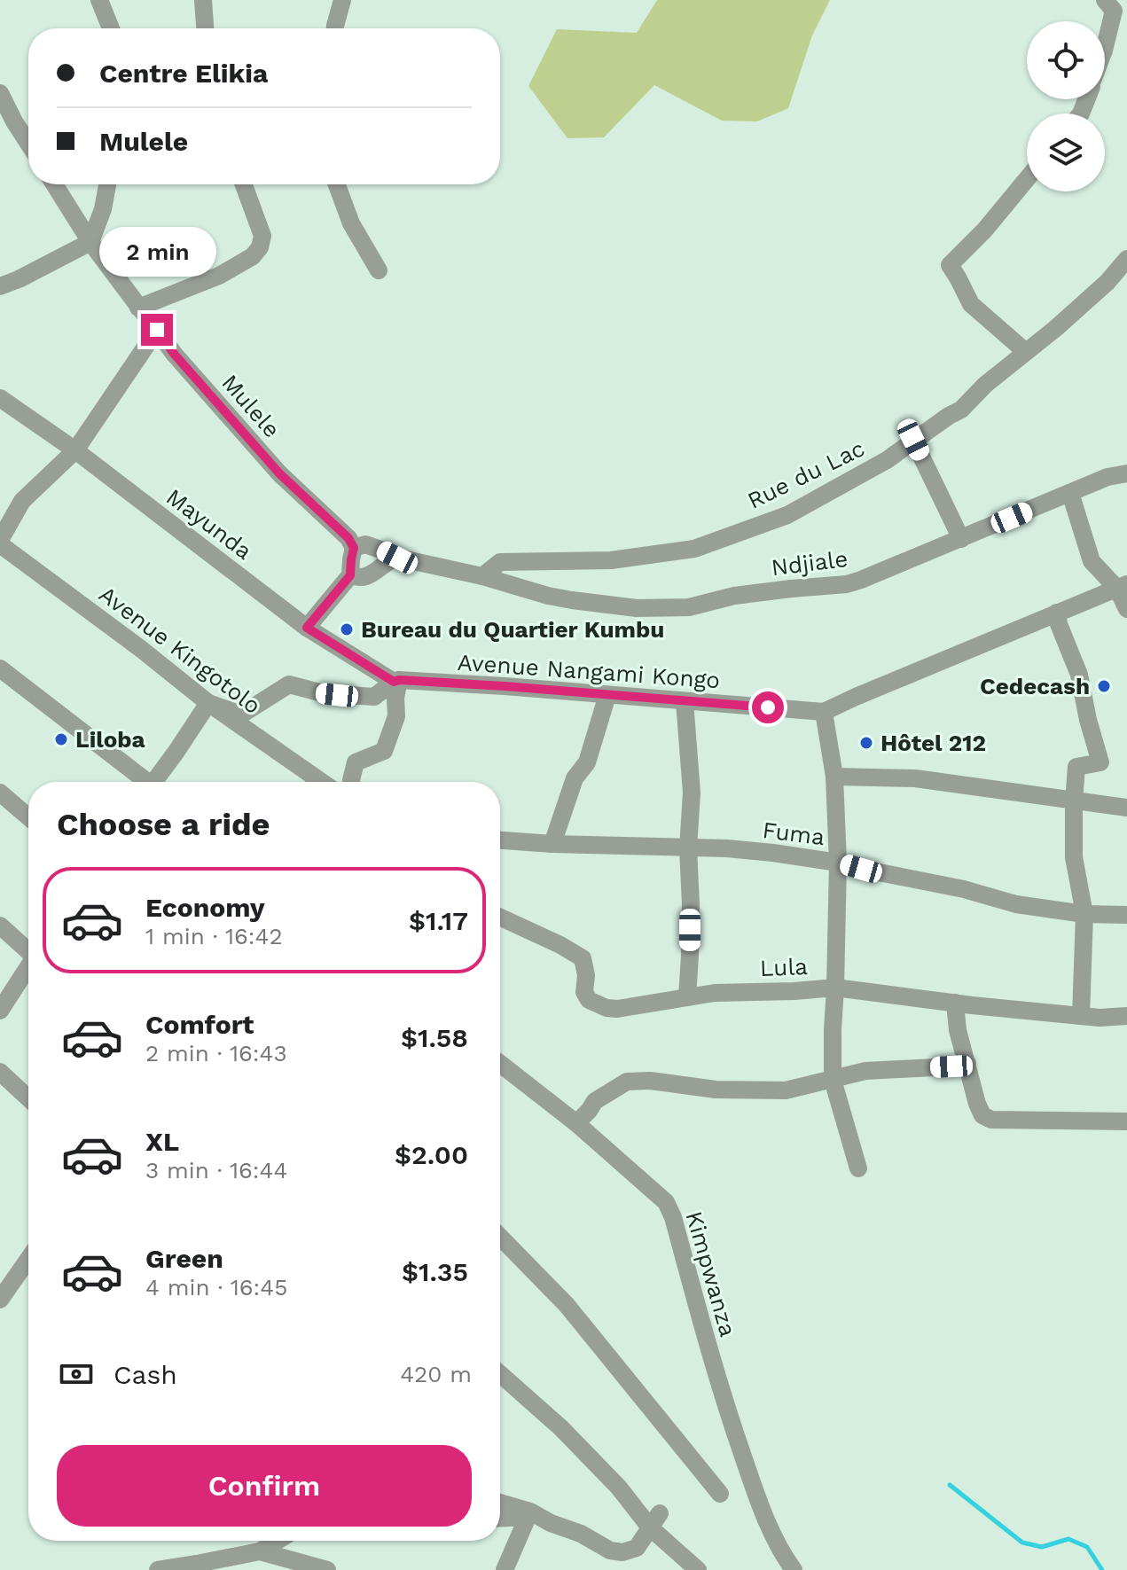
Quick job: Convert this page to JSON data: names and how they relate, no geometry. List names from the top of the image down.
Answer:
{
  "streets": {
    "street": [
      "Mulele",
      "Rue du Lac",
      "Mayunda",
      "Ndjiale",
      "Avenue Kingotolo",
      "Avenue Nangami Kongo",
      "Fuma",
      "Lula",
      "Kimpwanza"
    ]
  },
  "crossings": [
    ["Rue du Lac", "Ndjiale"],
    ["Mayunda", "Avenue Nangami Kongo"],
    ["Avenue Kingotolo", "Avenue Nangami Kongo"]
  ],
  "places": [
    "Bureau du Quartier Kumbu",
    "Cedecash",
    "Liloba",
    "Hôtel 212"
  ],
  "page": {
    "banner": ["Centre Elikia", "Mulele"],
    "bubble": "2 min",
    "heading": "Choose a ride",
    "list": [
      {
        "name": "Economy",
        "note": "1 min · 16:42",
        "value": "$1.17"
      },
      {
        "name": "Comfort",
        "note": "2 min · 16:43",
        "value": "$1.58"
      },
      {
        "name": "XL",
        "note": "3 min · 16:44",
        "value": "$2.00"
      },
      {
        "name": "Green",
        "note": "4 min · 16:45",
        "value": "$1.35"
      }
    ],
    "pay": ["Cash", "420 m"],
    "buttons": "Confirm"
  }
}
